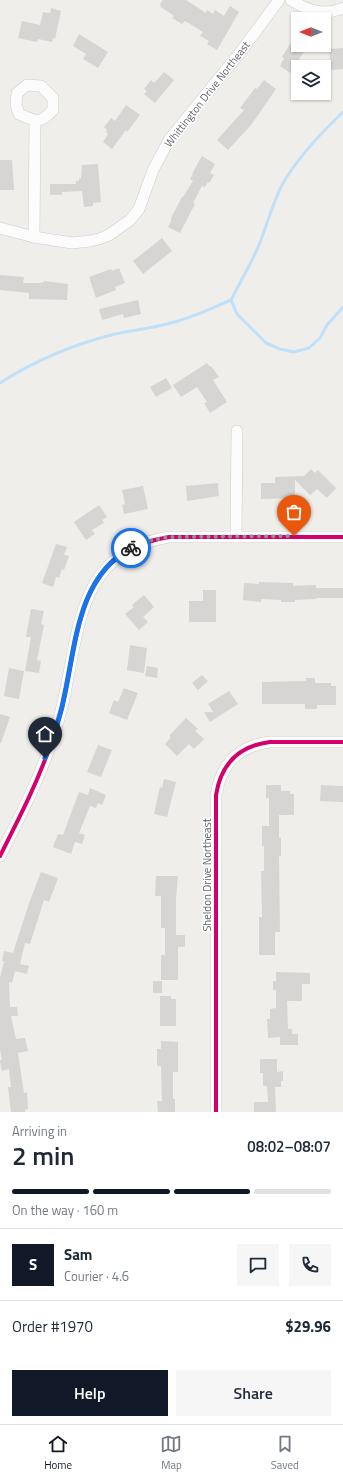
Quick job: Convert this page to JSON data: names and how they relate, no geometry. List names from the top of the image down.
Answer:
{
  "streets": {
    "street": ["Whittington Drive Northeast", "Sheldon Drive Northeast"]
  },
  "north": "left",
  "page": {
    "heading": ["2 min", "Arriving in", "08:02–08:07"],
    "panel": [
      "Sam",
      "Courier · 4.6",
      "Order #1970",
      "$29.96"
    ],
    "bar": "On the way · 160 m",
    "round": "S",
    "buttons": ["Help", "Share"],
    "tabs": ["Home", "Map", "Saved"]
  }
}
